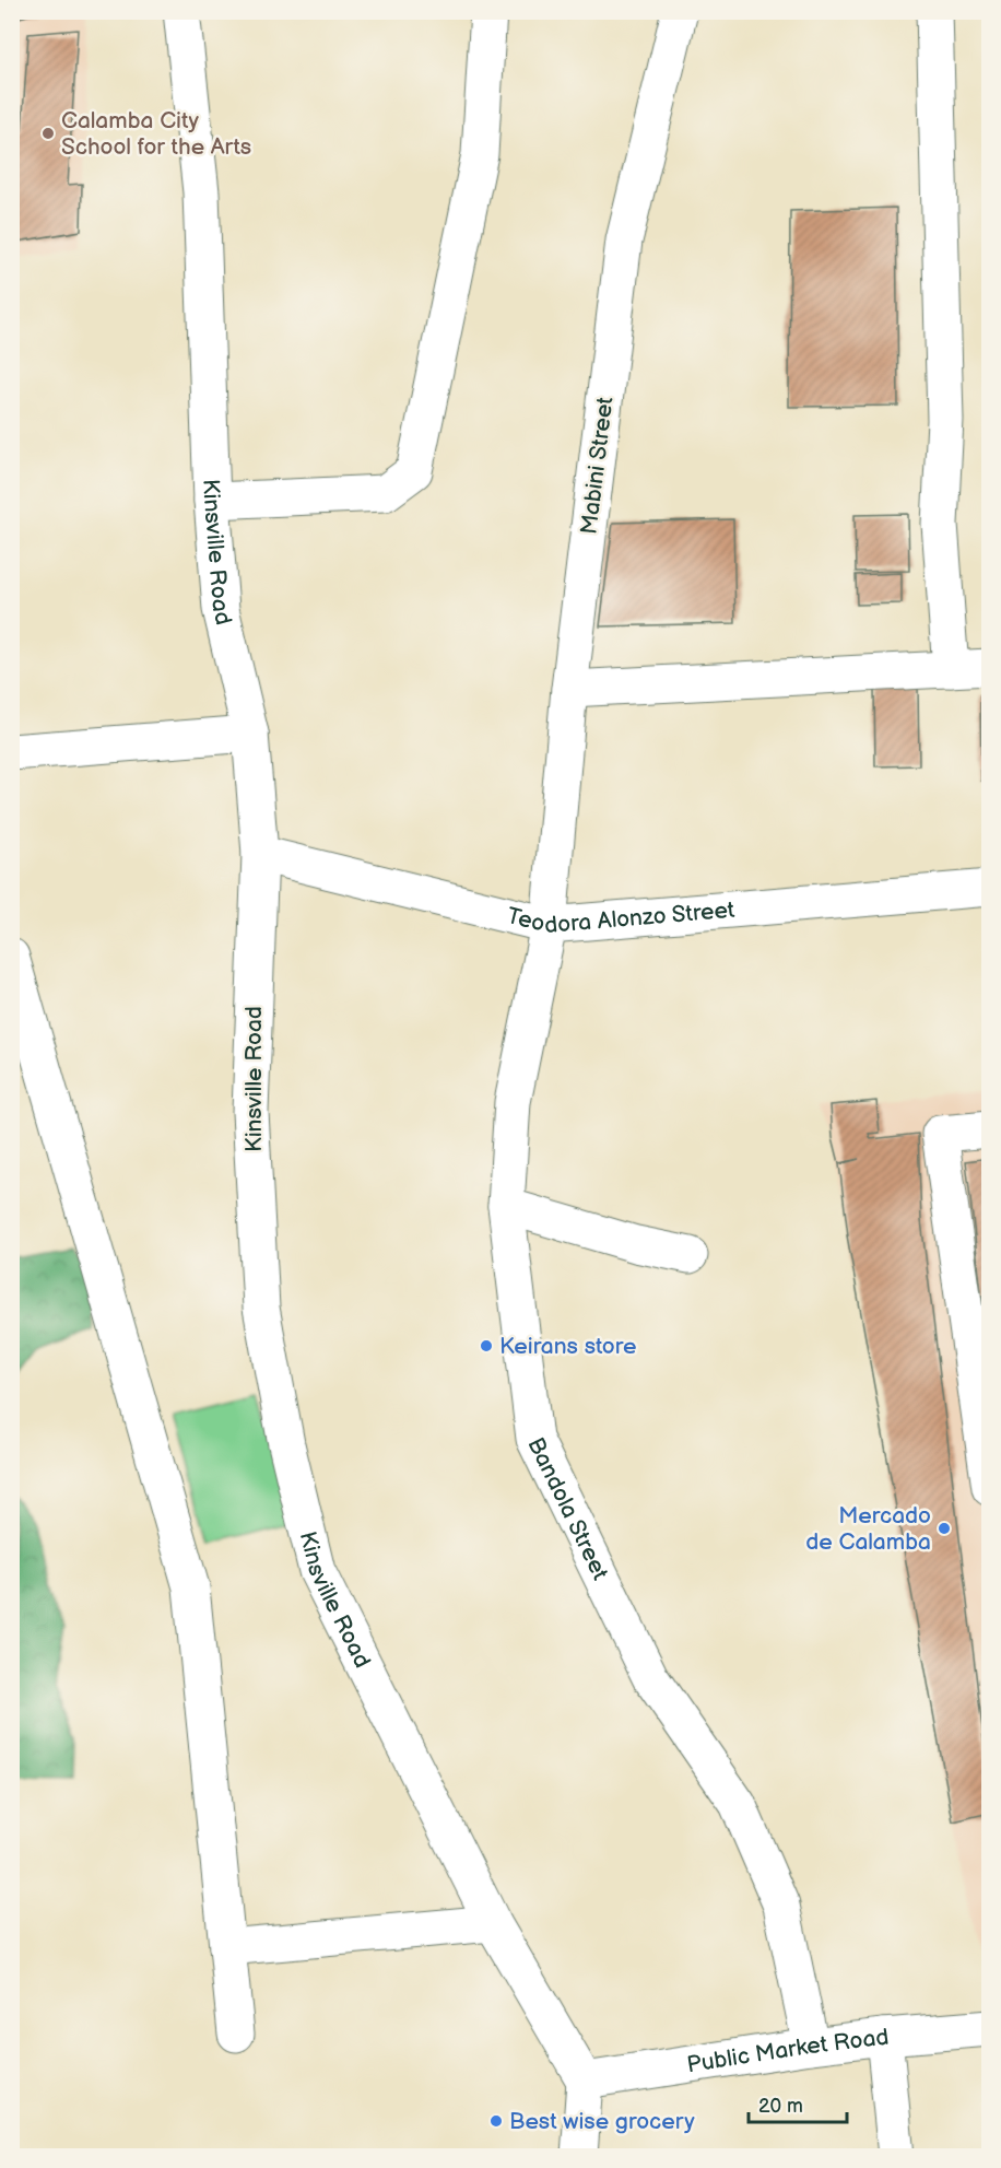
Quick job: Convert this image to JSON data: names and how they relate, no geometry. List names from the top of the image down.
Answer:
{
  "streets": {
    "street": [
      "Mabini Street",
      "Kinsville Road",
      "Teodora Alonzo Street",
      "Bandola Street",
      "Public Market Road"
    ]
  },
  "crossings": [
    ["Mabini Street", "Teodora Alonzo Street"],
    ["Mabini Street", "Bandola Street"],
    ["Kinsville Road", "Teodora Alonzo Street"],
    ["Kinsville Road", "Public Market Road"],
    ["Teodora Alonzo Street", "Bandola Street"],
    ["Bandola Street", "Public Market Road"]
  ],
  "places": [
    "Calamba City School for the Arts",
    "Keirans store",
    "Mercado de Calamba",
    "Best wise grocery"
  ],
  "scale_bar": "20 m"
}
